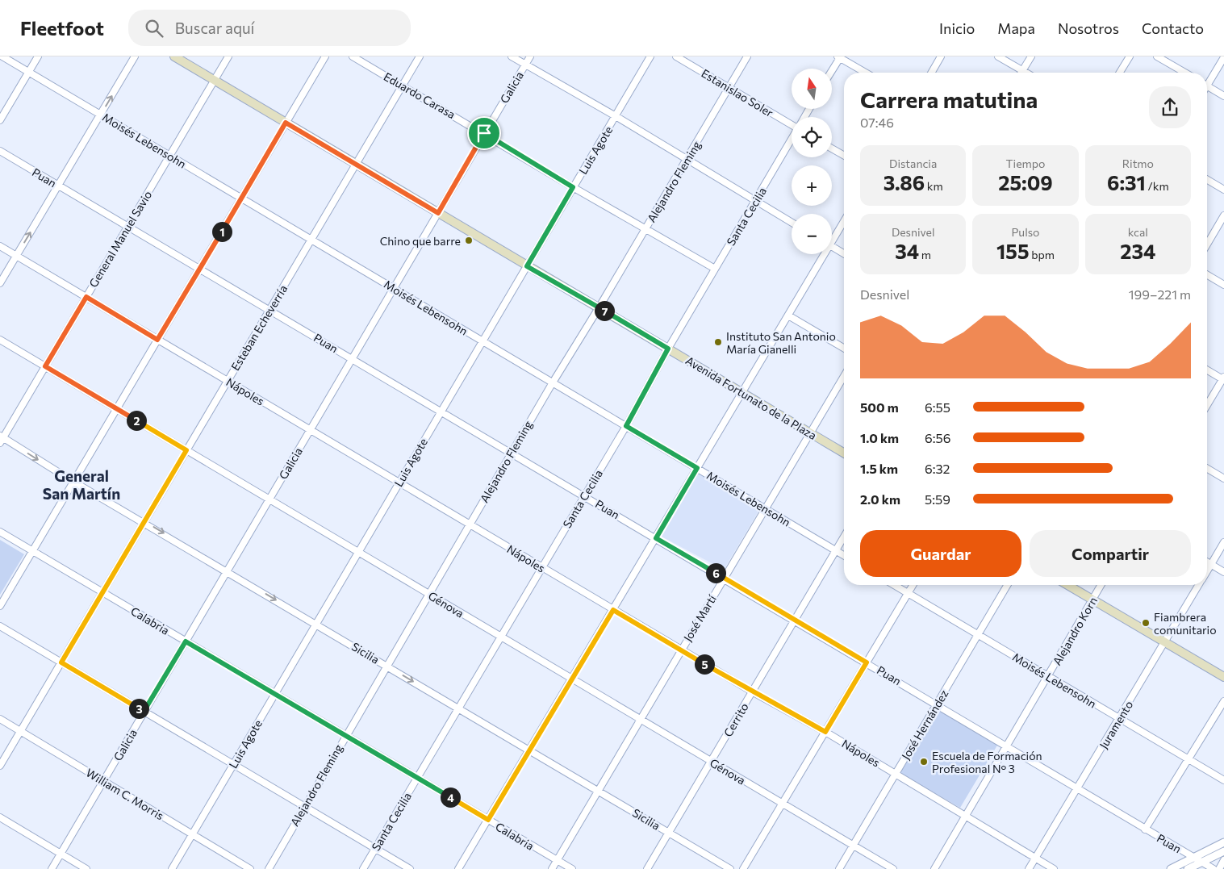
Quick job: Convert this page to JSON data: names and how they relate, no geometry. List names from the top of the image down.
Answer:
{
  "streets": {
    "main road": ["Avenida Fortunato de la Plaza"],
    "street": [
      "Galicia",
      "Estanislao Soler",
      "Eduardo Carasa",
      "Moisés Lebensohn",
      "Luis Agote",
      "Puan",
      "Alejandro Fleming",
      "Santa Cecilia",
      "General Manuel Savio",
      "Esteban Echeverría",
      "Nápoles",
      "Génova",
      "José Martí",
      "Calabria",
      "Alejandro Korn",
      "Sicilia",
      "Cerrito",
      "José Hernández",
      "Juramento",
      "William C. Morris"
    ]
  },
  "crossings": [
    ["Galicia", "Eduardo Carasa"],
    ["Galicia", "Moisés Lebensohn"],
    ["Galicia", "Puan"],
    ["Galicia", "Nápoles"],
    ["Galicia", "Avenida Fortunato de la Plaza"],
    ["Galicia", "Génova"],
    ["Galicia", "Calabria"],
    ["Galicia", "Sicilia"],
    ["Galicia", "William C. Morris"],
    ["Estanislao Soler", "Alejandro Fleming"],
    ["Eduardo Carasa", "Luis Agote"],
    ["Eduardo Carasa", "Alejandro Fleming"],
    ["Eduardo Carasa", "Santa Cecilia"],
    ["Eduardo Carasa", "Esteban Echeverría"],
    ["Moisés Lebensohn", "Luis Agote"],
    ["Moisés Lebensohn", "Alejandro Fleming"],
    ["Moisés Lebensohn", "Santa Cecilia"],
    ["Moisés Lebensohn", "General Manuel Savio"],
    ["Moisés Lebensohn", "Esteban Echeverría"],
    ["Moisés Lebensohn", "José Martí"],
    ["Moisés Lebensohn", "Alejandro Korn"],
    ["Moisés Lebensohn", "Cerrito"],
    ["Moisés Lebensohn", "José Hernández"],
    ["Moisés Lebensohn", "Juramento"],
    ["Luis Agote", "Puan"],
    ["Luis Agote", "Nápoles"],
    ["Luis Agote", "Avenida Fortunato de la Plaza"],
    ["Luis Agote", "Génova"],
    ["Luis Agote", "Calabria"],
    ["Luis Agote", "Sicilia"],
    ["Luis Agote", "William C. Morris"],
    ["Puan", "Alejandro Fleming"],
    ["Puan", "Santa Cecilia"],
    ["Puan", "General Manuel Savio"],
    ["Puan", "Esteban Echeverría"],
    ["Puan", "José Martí"],
    ["Puan", "Alejandro Korn"],
    ["Puan", "Cerrito"],
    ["Puan", "José Hernández"],
    ["Puan", "Juramento"],
    ["Alejandro Fleming", "Nápoles"],
    ["Alejandro Fleming", "Avenida Fortunato de la Plaza"],
    ["Alejandro Fleming", "Génova"],
    ["Alejandro Fleming", "Calabria"],
    ["Alejandro Fleming", "Sicilia"],
    ["Santa Cecilia", "Nápoles"],
    ["Santa Cecilia", "Avenida Fortunato de la Plaza"],
    ["Santa Cecilia", "Génova"],
    ["Santa Cecilia", "Calabria"],
    ["Santa Cecilia", "Sicilia"],
    ["General Manuel Savio", "Nápoles"],
    ["General Manuel Savio", "Avenida Fortunato de la Plaza"],
    ["General Manuel Savio", "Génova"],
    ["General Manuel Savio", "Sicilia"],
    ["Esteban Echeverría", "Nápoles"],
    ["Esteban Echeverría", "Avenida Fortunato de la Plaza"],
    ["Esteban Echeverría", "Génova"],
    ["Esteban Echeverría", "Calabria"],
    ["Esteban Echeverría", "Sicilia"],
    ["Esteban Echeverría", "William C. Morris"],
    ["Nápoles", "José Martí"],
    ["Nápoles", "Alejandro Korn"],
    ["Nápoles", "Cerrito"],
    ["Nápoles", "José Hernández"],
    ["Nápoles", "Juramento"],
    ["Avenida Fortunato de la Plaza", "José Martí"],
    ["Génova", "José Martí"],
    ["Génova", "Cerrito"],
    ["Génova", "José Hernández"],
    ["José Martí", "Calabria"],
    ["José Martí", "Sicilia"],
    ["Sicilia", "Cerrito"]
  ],
  "one_way": ["Sicilia"],
  "districts": ["General San Martín"],
  "places": [
    "Chino que barre",
    "Instituto San Antonio María Gianelli",
    "Fiambrera comunitario",
    "Escuela de Formación Profesional N° 3"
  ],
  "north": "top",
  "page": {
    "header": "Fleetfoot",
    "search": "Buscar aquí",
    "nav": [
      "Inicio",
      "Mapa",
      "Nosotros",
      "Contacto"
    ],
    "map_buttons": ["+", "−"],
    "heading": ["Carrera matutina", "07:46"],
    "stats": [
      ["Distancia", "3.86 km"],
      ["Tiempo", "25:09"],
      ["Ritmo", "6:31 /km"],
      ["Desnivel", "34 m"],
      ["Pulso", "155 bpm"],
      ["kcal", "234"]
    ],
    "pins": [
      "1",
      "7",
      "2",
      "6",
      "5",
      "3",
      "4"
    ],
    "chart": ["Desnivel", "199–221 m"],
    "list": [
      {
        "name": "500 m",
        "note": "6:55"
      },
      {
        "name": "1.0 km",
        "note": "6:56"
      },
      {
        "name": "1.5 km",
        "note": "6:32"
      },
      {
        "name": "2.0 km",
        "note": "5:59"
      }
    ],
    "buttons": ["Guardar", "Compartir"]
  }
}
